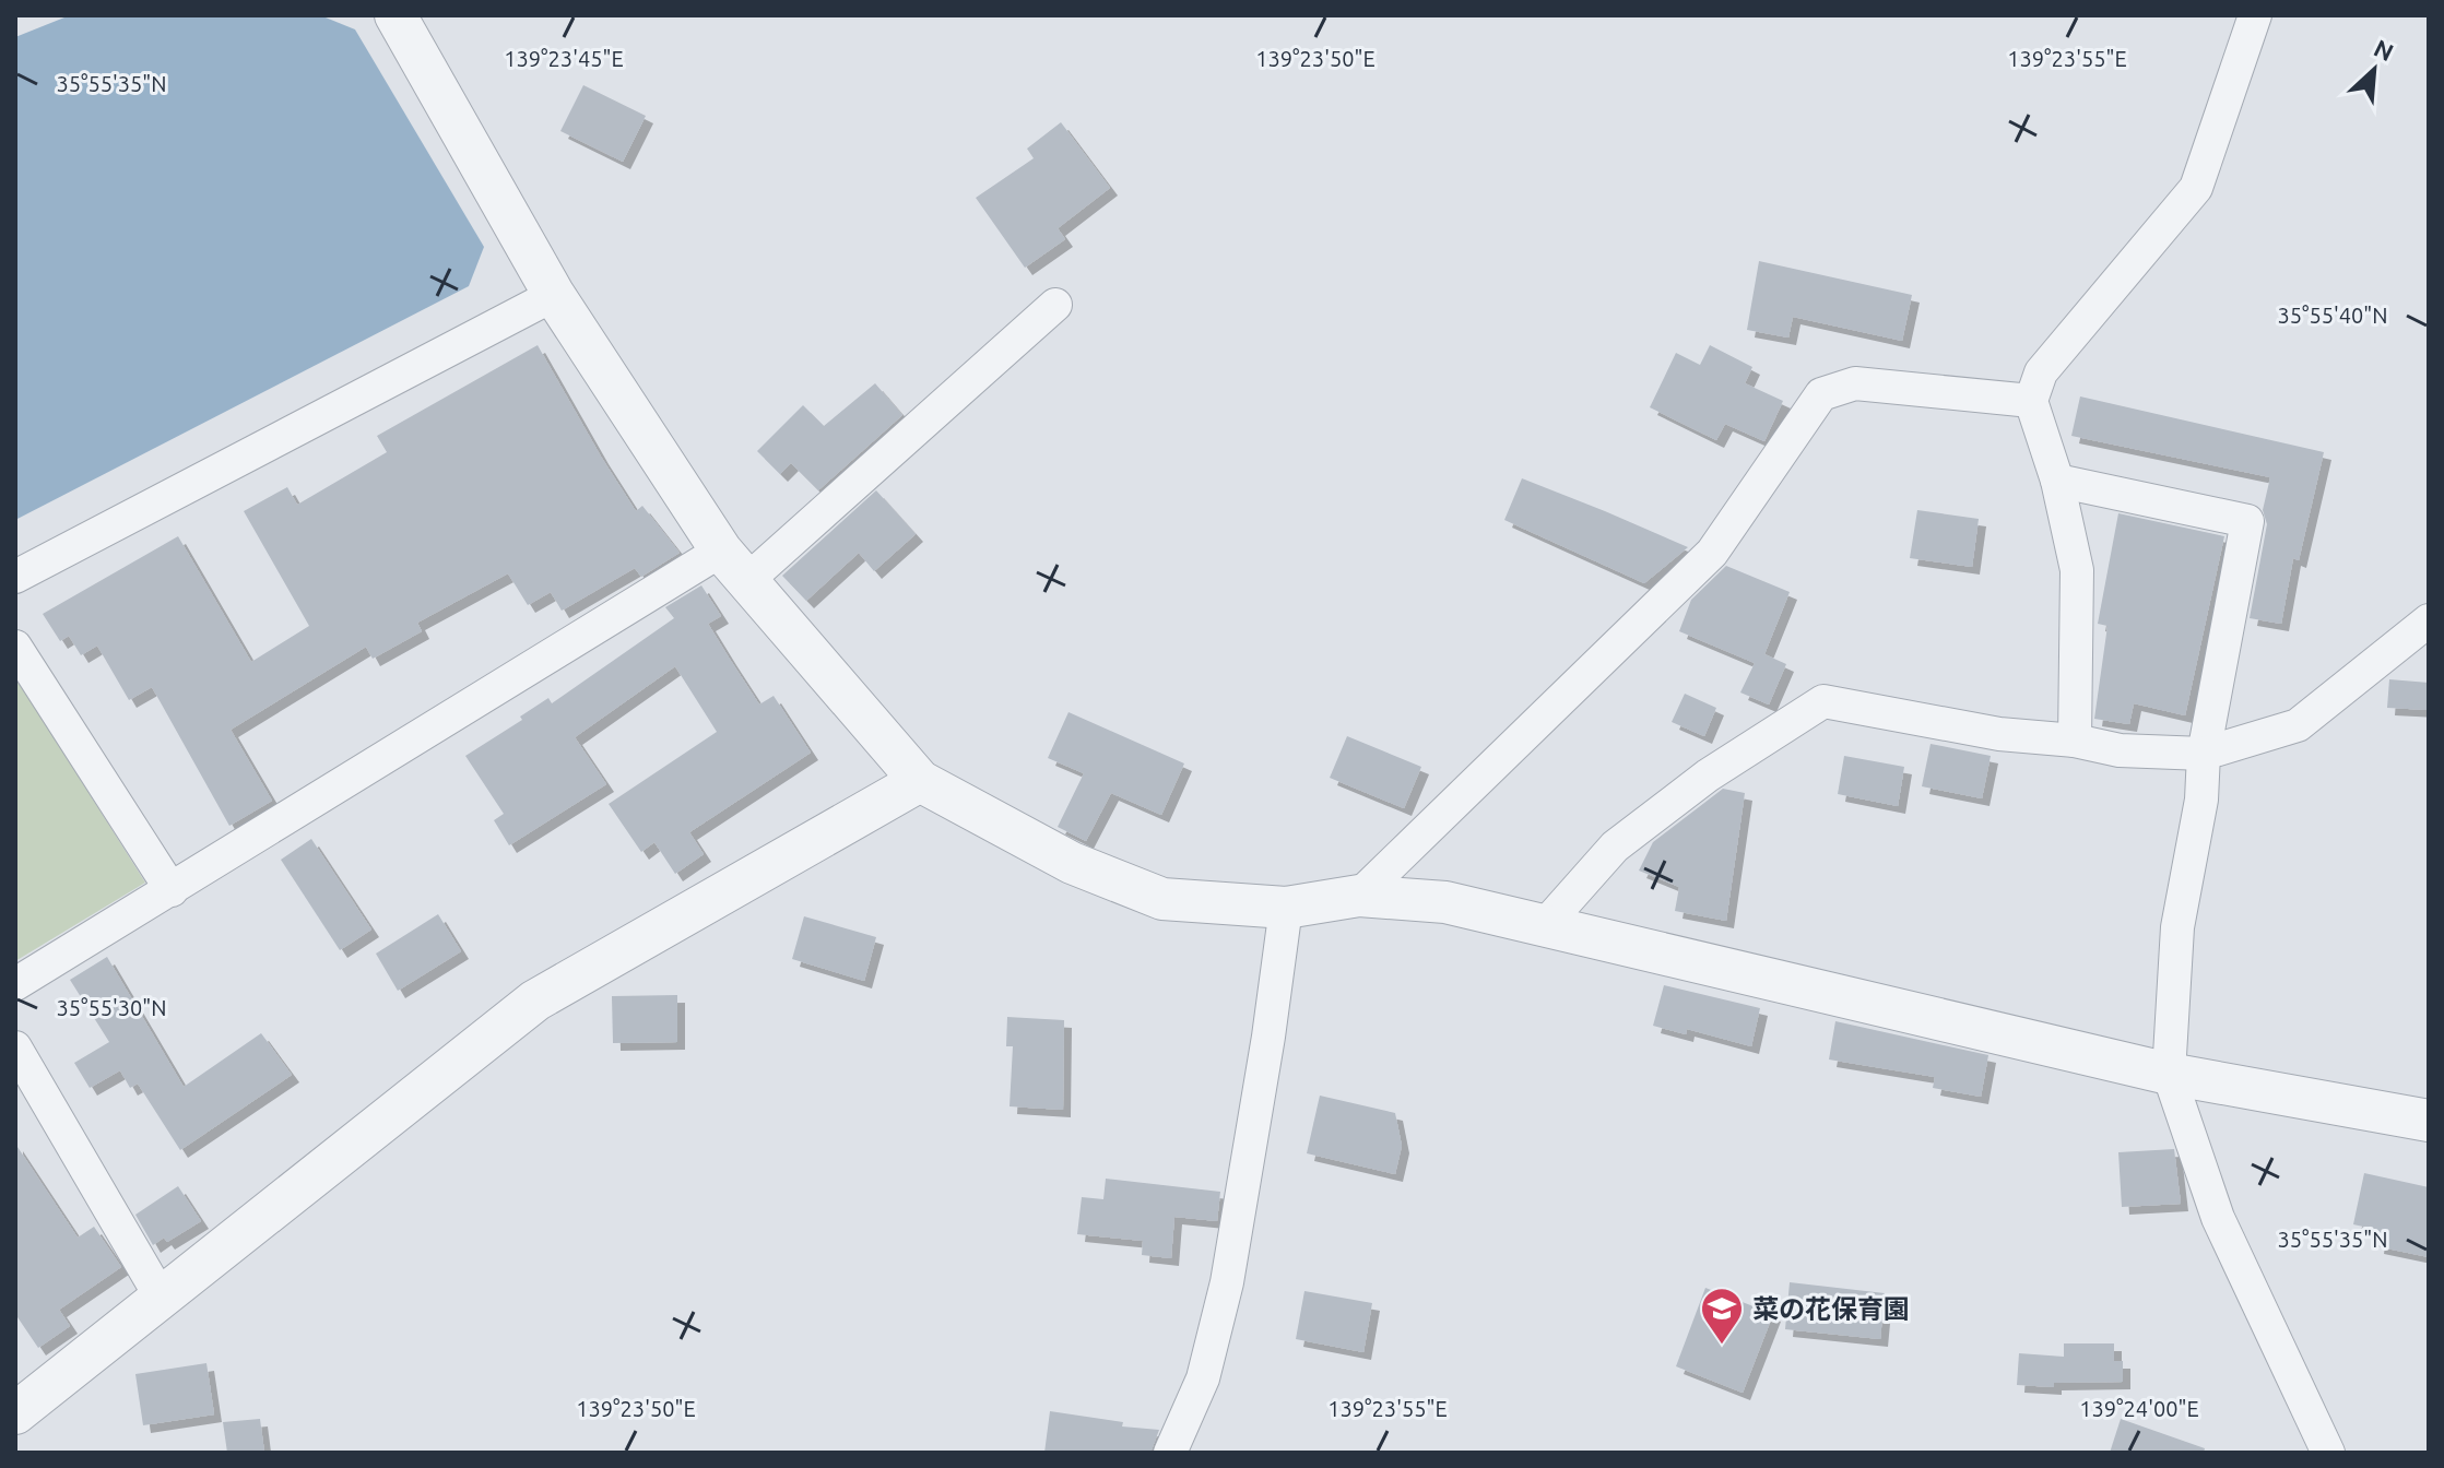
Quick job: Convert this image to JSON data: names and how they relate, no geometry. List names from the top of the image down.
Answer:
{
  "places": {
    "school or university": ["菜の花保育園"]
  },
  "north": "top right",
  "coordinates": [
    "139°23'45\"E",
    "139°23'50\"E",
    "139°23'55\"E",
    "35°55'35\"N",
    "35°55'40\"N",
    "35°55'30\"N",
    "139°24'00\"E"
  ]
}
